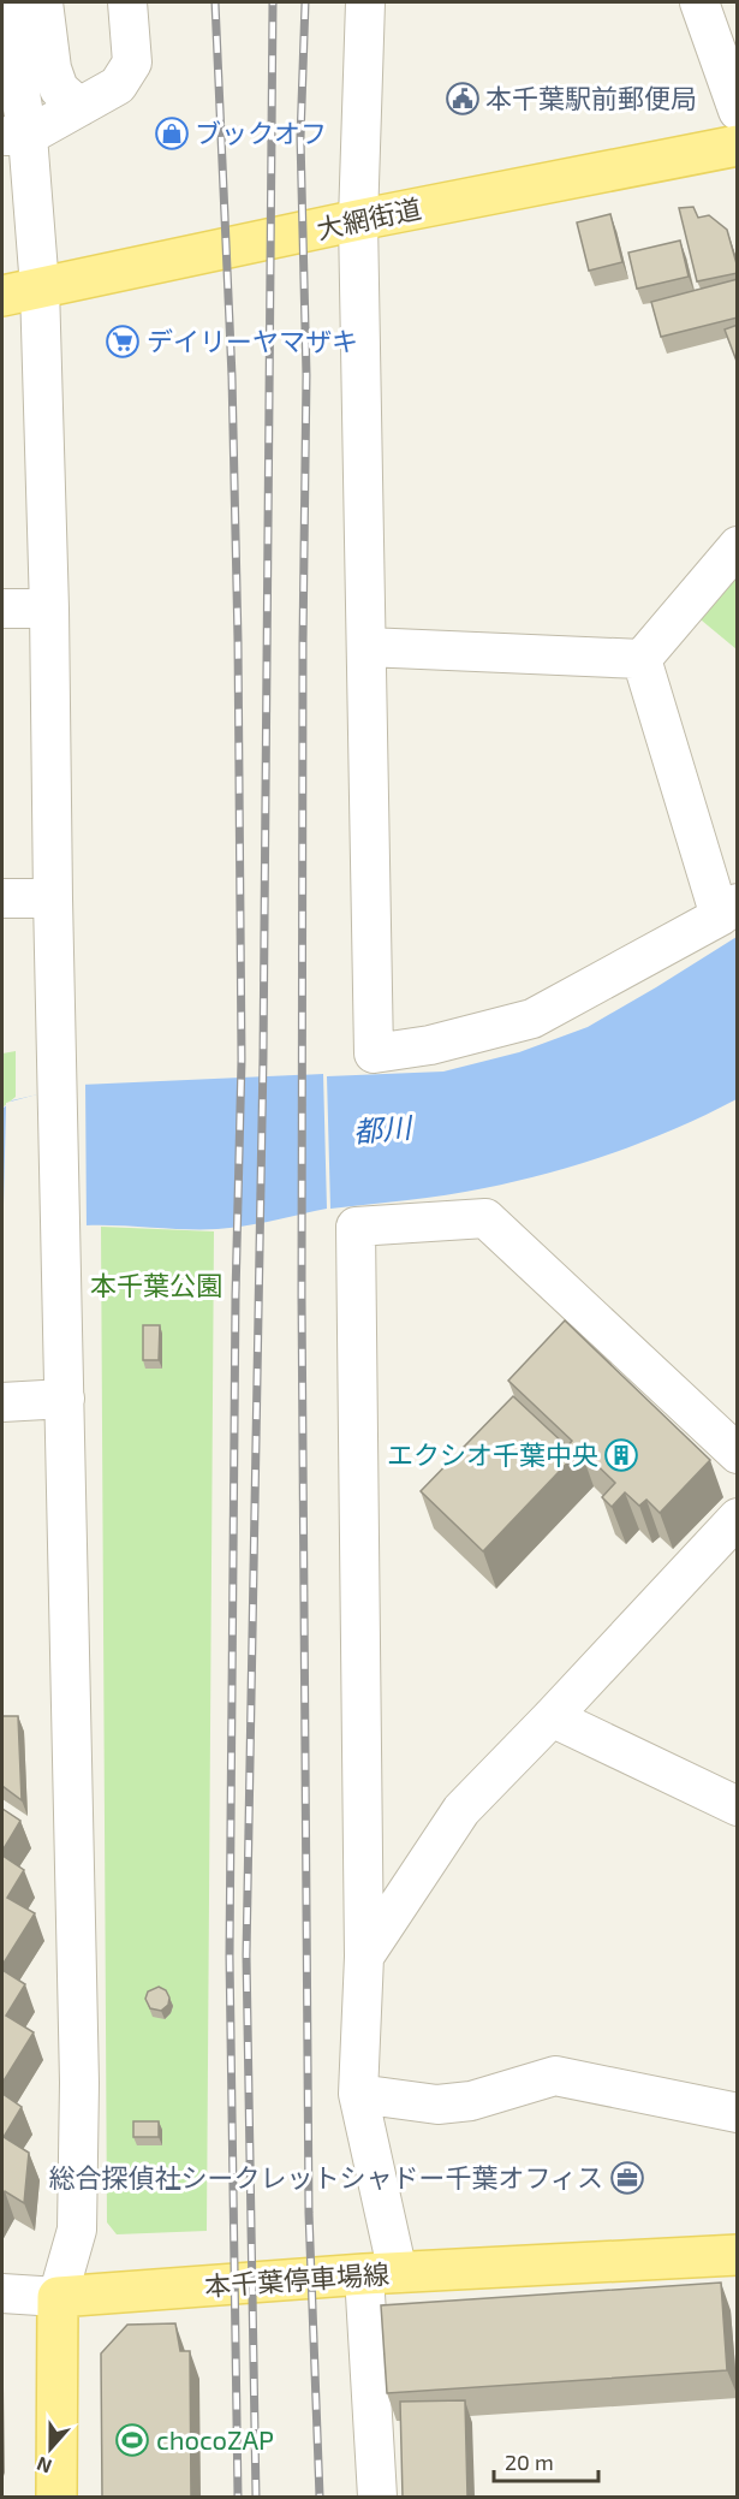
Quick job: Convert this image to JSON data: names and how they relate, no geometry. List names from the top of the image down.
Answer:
{
  "streets": {
    "main road": ["大網街道", "本千葉停車場線"]
  },
  "water": ["都川"],
  "parks": ["本千葉公園"],
  "places": {
    "public building": ["本千葉駅前郵便局"],
    "shop": ["ブックオフ"],
    "supermarket": ["デイリーヤマザキ"],
    "building": ["エクシオ千葉中央"],
    "office": ["総合探偵社シークレットシャドー千葉オフィス"],
    "sports": ["chocoZAP"]
  },
  "scale_bar": "20 m",
  "north": "bottom"
}
